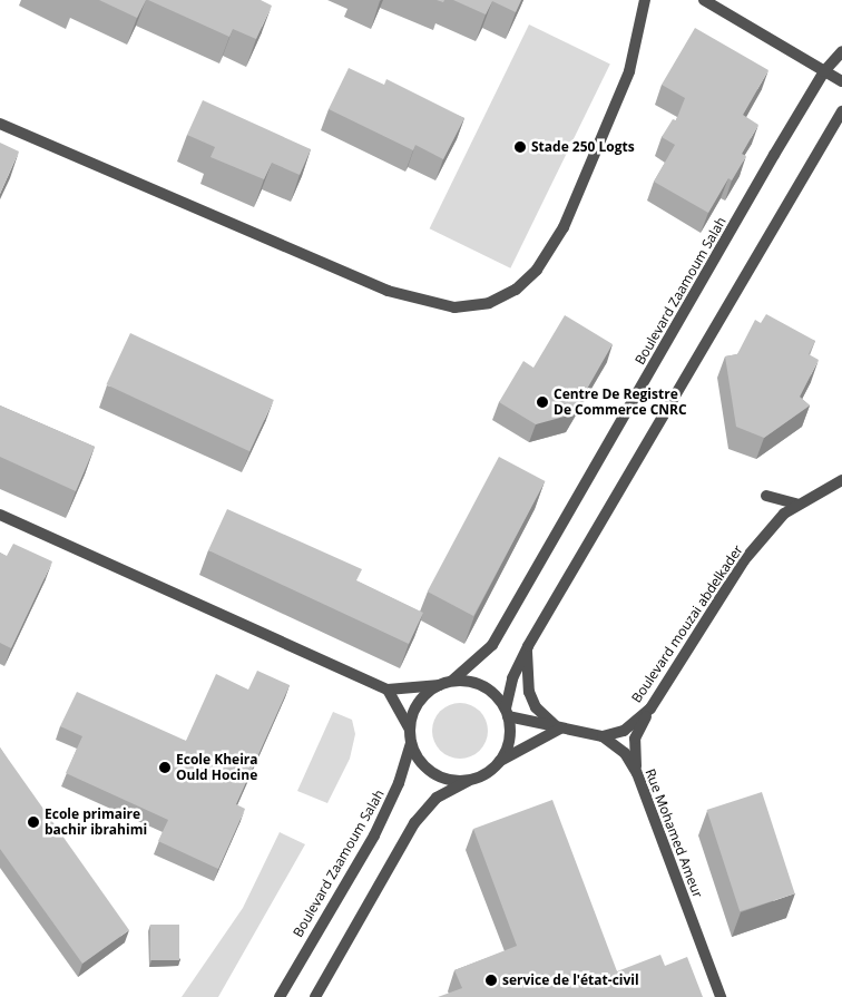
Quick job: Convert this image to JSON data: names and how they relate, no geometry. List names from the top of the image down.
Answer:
{
  "streets": {
    "street": ["Boulevard Zaamoum Salah", "Boulevard mouzai abdelkader", "Rue Mohamed Ameur"]
  },
  "crossings": [
    ["Boulevard Zaamoum Salah", "Rue Mohamed Ameur"],
    ["Boulevard mouzai abdelkader", "Rue Mohamed Ameur"]
  ],
  "places": [
    "Stade 250 Logts",
    "Centre De Registre De Commerce CNRC",
    "Ecole Kheira Ould Hocine",
    "Ecole primaire bachir ibrahimi",
    "service de l'état-civil"
  ]
}
